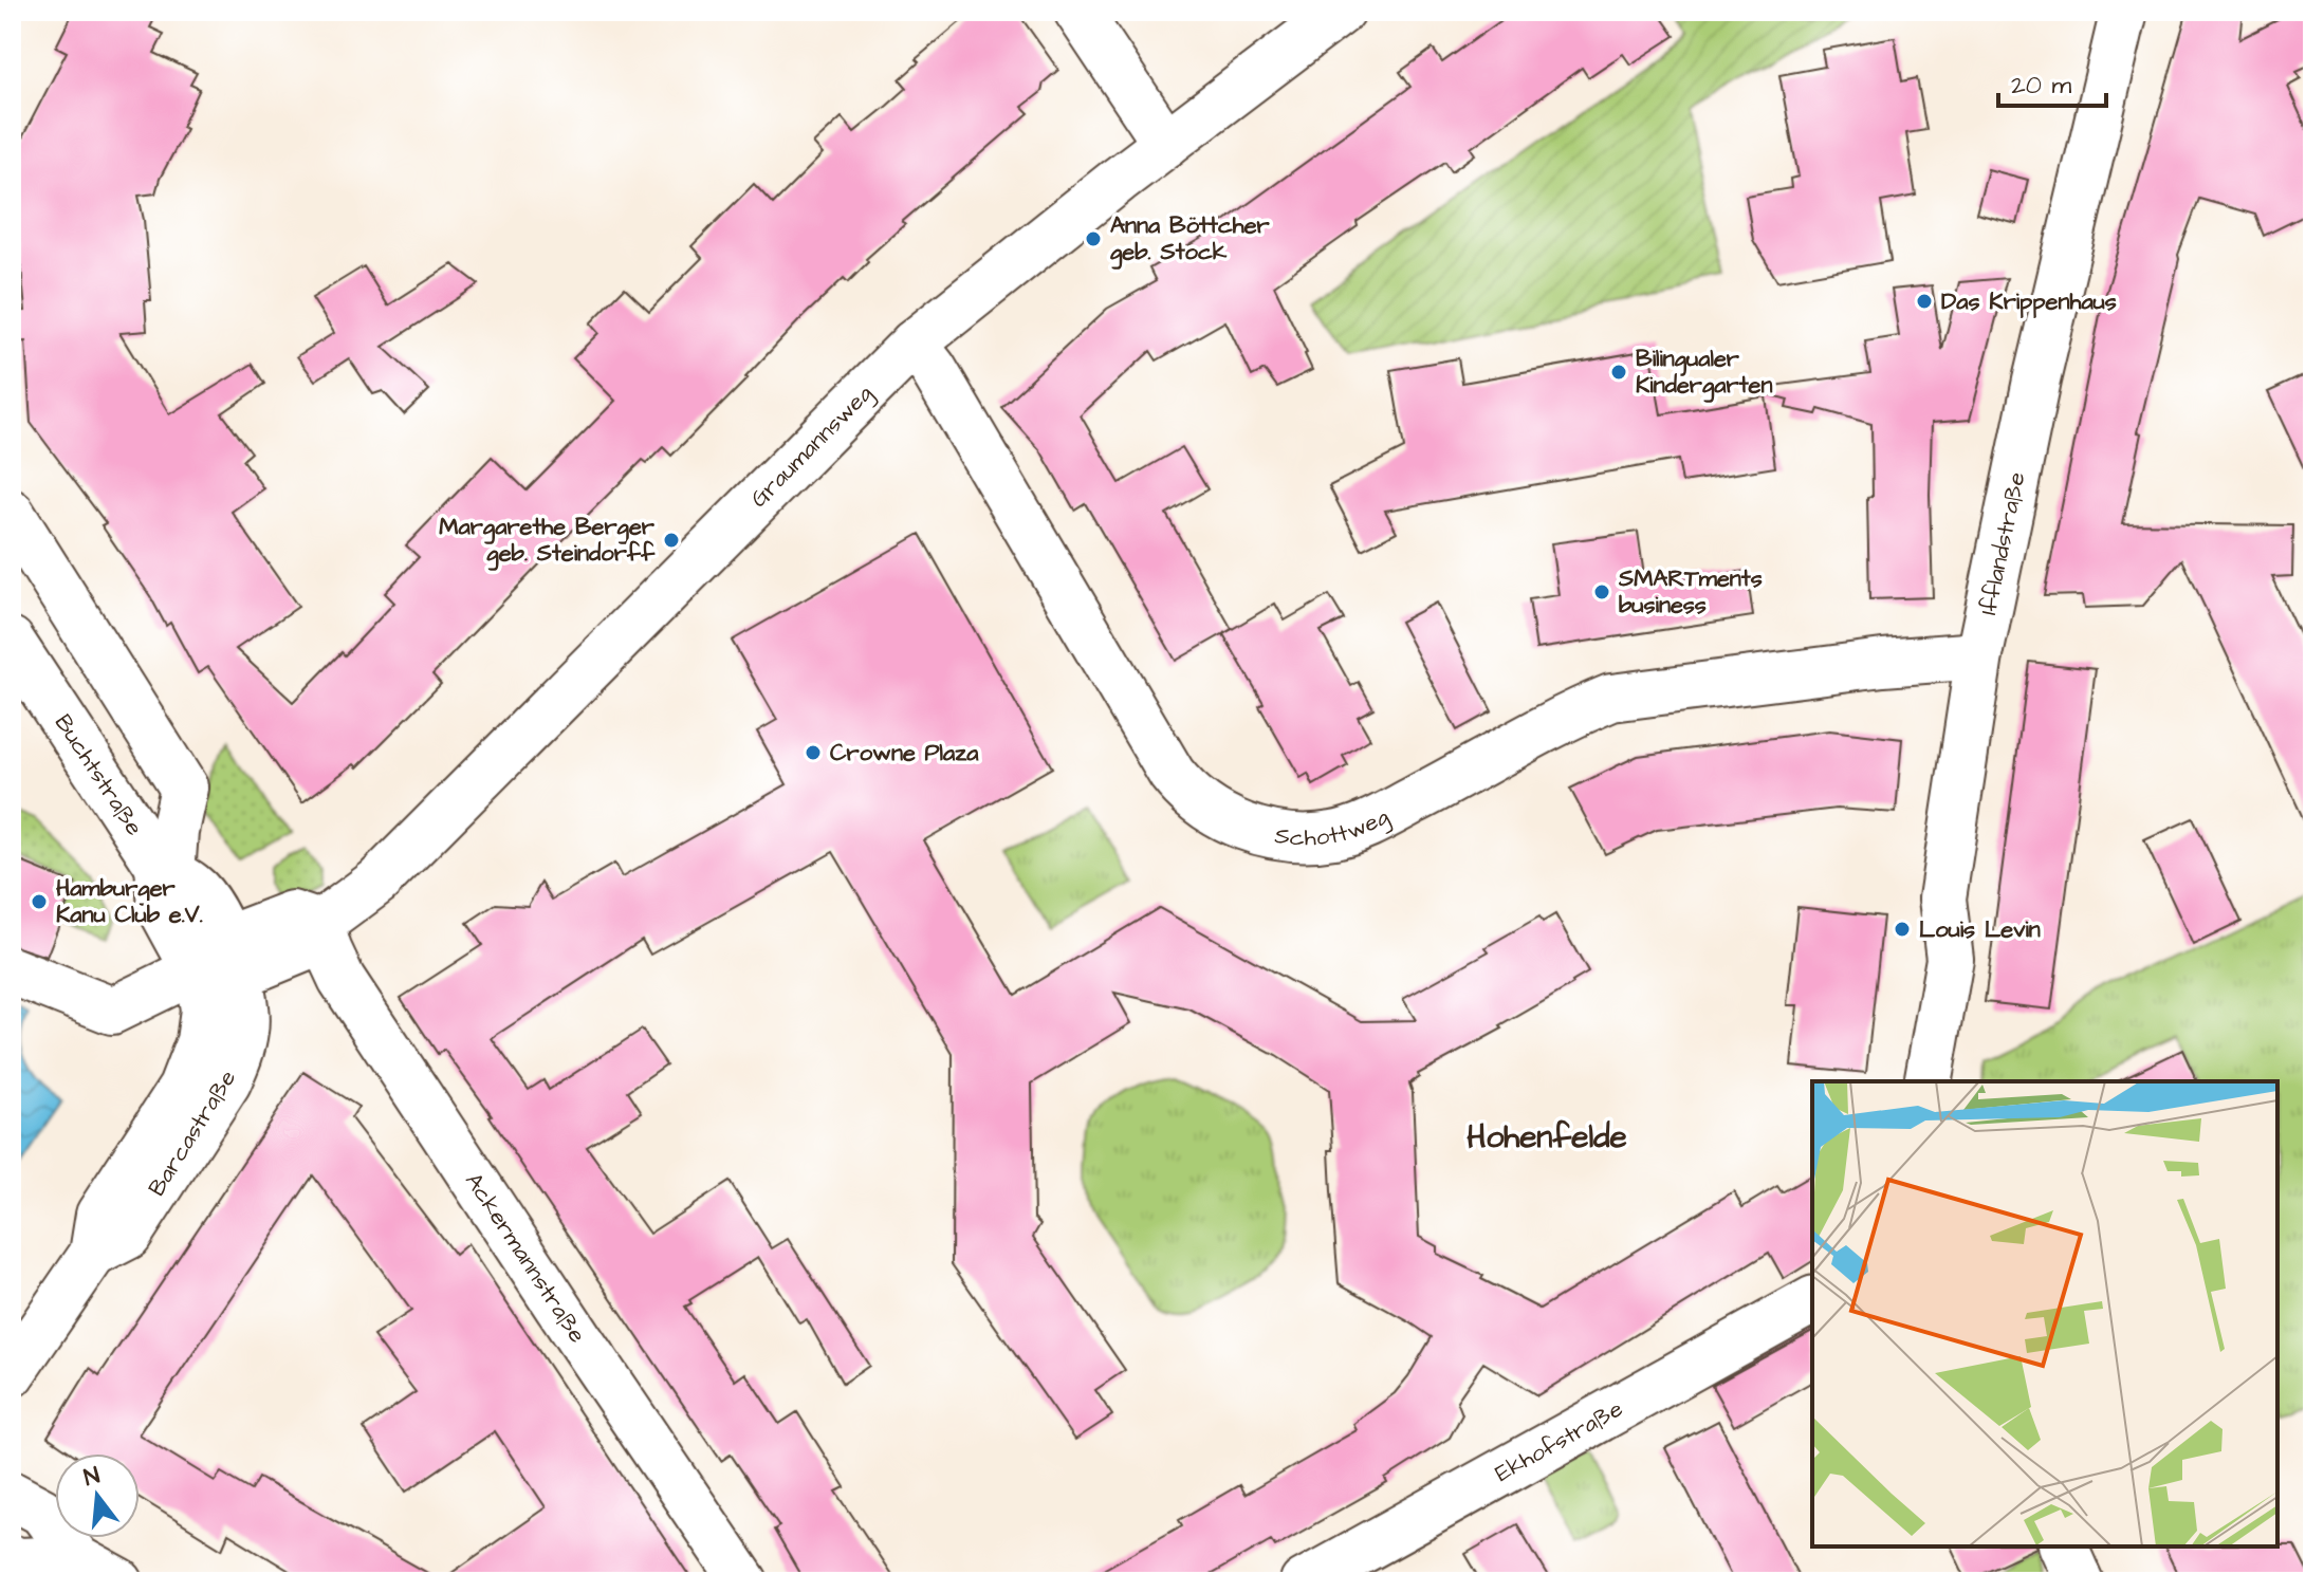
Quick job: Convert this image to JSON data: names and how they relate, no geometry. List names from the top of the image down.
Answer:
{
  "streets": {
    "street": [
      "Graumannsweg",
      "Ifflandstraße",
      "Buchtstraße",
      "Schottweg",
      "Barcastraße",
      "Ackermannstraße",
      "Ekhofstraße"
    ]
  },
  "crossings": [
    ["Graumannsweg", "Schottweg"],
    ["Graumannsweg", "Ackermannstraße"],
    ["Ifflandstraße", "Schottweg"],
    ["Buchtstraße", "Barcastraße"]
  ],
  "districts": ["Hohenfelde"],
  "places": [
    "Anna Böttcher geb. Stock",
    "Das Krippenhaus",
    "Bilingualer Kindergarten",
    "Margarethe Berger geb. Steindorff",
    "SMARTments business",
    "Crowne Plaza",
    "Hamburger Kanu Club e.V.",
    "Louis Levin"
  ],
  "scale_bar": "20 m",
  "north": "top"
}
